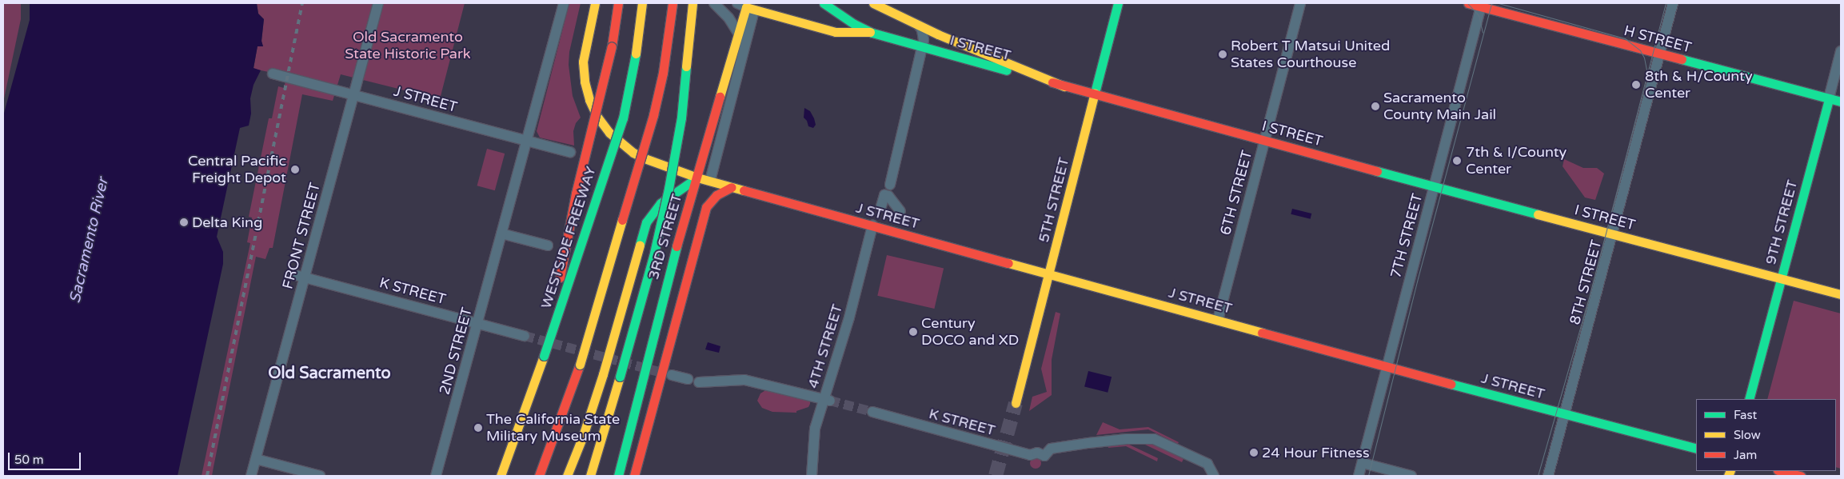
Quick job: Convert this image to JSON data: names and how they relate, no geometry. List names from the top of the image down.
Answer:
{
  "streets": {
    "main road": [
      "H STREET",
      "I STREET",
      "J STREET",
      "5TH STREET",
      "9TH STREET",
      "3RD STREET",
      "WESTSIDE FREEWAY"
    ],
    "street": [
      "6TH STREET",
      "FRONT STREET",
      "7TH STREET",
      "8TH STREET",
      "K STREET",
      "4TH STREET",
      "2ND STREET"
    ]
  },
  "crossings": [
    ["H STREET", "9TH STREET"],
    ["H STREET", "7TH STREET"],
    ["H STREET", "8TH STREET"],
    ["I STREET", "6TH STREET"],
    ["I STREET", "5TH STREET"],
    ["I STREET", "9TH STREET"],
    ["I STREET", "7TH STREET"],
    ["I STREET", "3RD STREET"],
    ["I STREET", "8TH STREET"],
    ["J STREET", "6TH STREET"],
    ["J STREET", "5TH STREET"],
    ["J STREET", "FRONT STREET"],
    ["J STREET", "7TH STREET"],
    ["J STREET", "3RD STREET"],
    ["J STREET", "8TH STREET"],
    ["J STREET", "4TH STREET"],
    ["J STREET", "2ND STREET"],
    ["FRONT STREET", "K STREET"],
    ["K STREET", "2ND STREET"]
  ],
  "districts": ["Old Sacramento"],
  "water": ["Sacramento River"],
  "parks": ["Old Sacramento State Historic Park"],
  "places": [
    "Robert T Matsui United States Courthouse",
    "8th & H/County Center",
    "Sacramento County Main Jail",
    "7th & I/County Center",
    "Central Pacific Freight Depot",
    "Delta King",
    "Century DOCO and XD",
    "The California State Military Museum",
    "24 Hour Fitness"
  ],
  "legend": ["Fast", "Slow", "Jam"],
  "scale_bar": "50 m"
}
